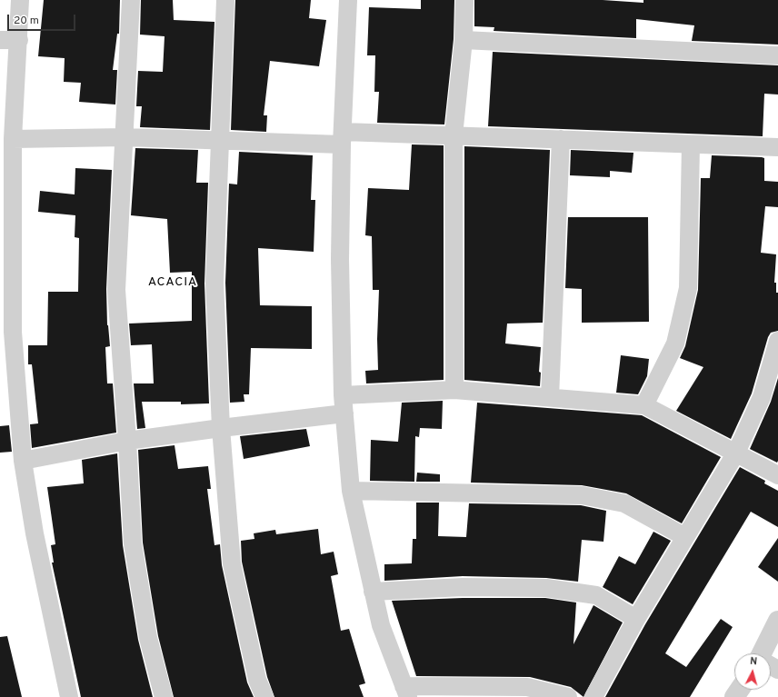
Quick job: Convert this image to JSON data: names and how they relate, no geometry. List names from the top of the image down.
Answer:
{
  "districts": ["ACACIA"],
  "scale_bar": "20 m",
  "north": "top"
}
